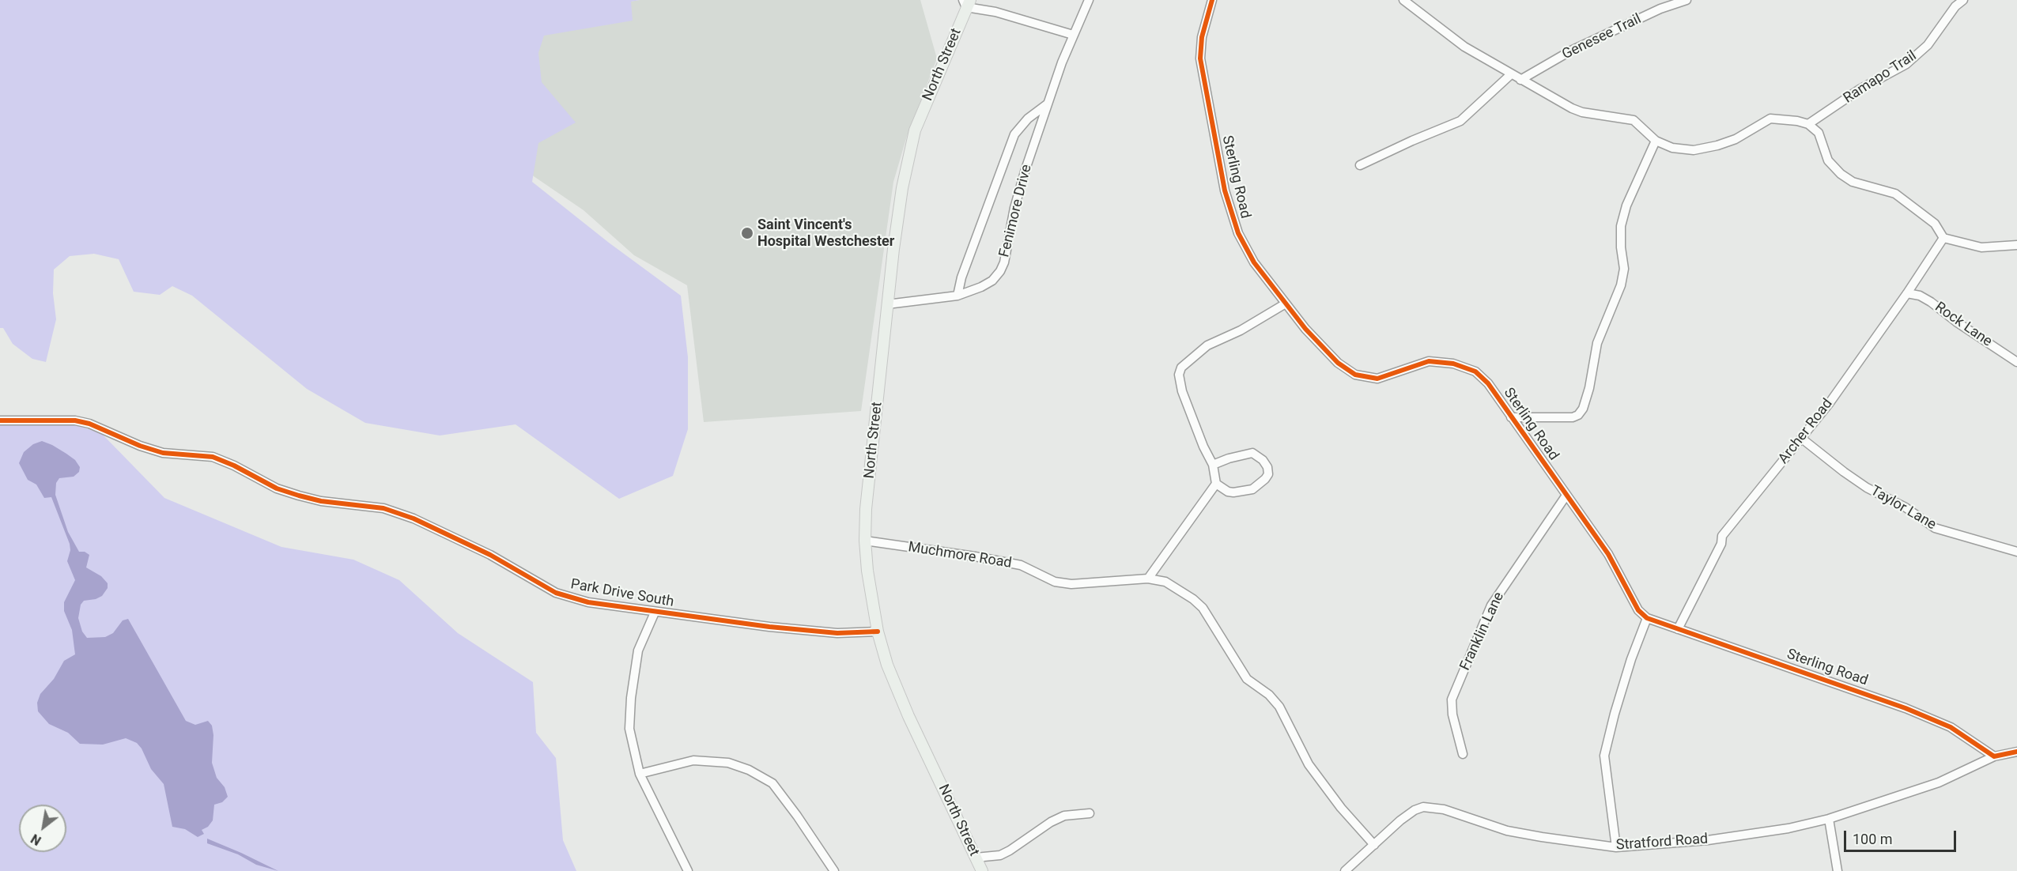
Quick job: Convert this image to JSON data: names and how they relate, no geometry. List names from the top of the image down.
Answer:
{
  "streets": {
    "main road": ["North Street"],
    "street": [
      "Genesee Trail",
      "Ramapo Trail",
      "Sterling Road",
      "Fenimore Drive",
      "Rock Lane",
      "Archer Road",
      "Taylor Lane",
      "Muchmore Road",
      "Park Drive South",
      "Franklin Lane",
      "Stratford Road"
    ]
  },
  "crossings": [
    ["North Street", "Fenimore Drive"],
    ["North Street", "Muchmore Road"],
    ["North Street", "Park Drive South"],
    ["Sterling Road", "Archer Road"],
    ["Sterling Road", "Franklin Lane"],
    ["Sterling Road", "Stratford Road"],
    ["Rock Lane", "Archer Road"],
    ["Archer Road", "Taylor Lane"],
    ["Muchmore Road", "Stratford Road"]
  ],
  "places": ["Saint Vincent's Hospital Westchester"],
  "scale_bar": "100 m",
  "north": "bottom left"
}
